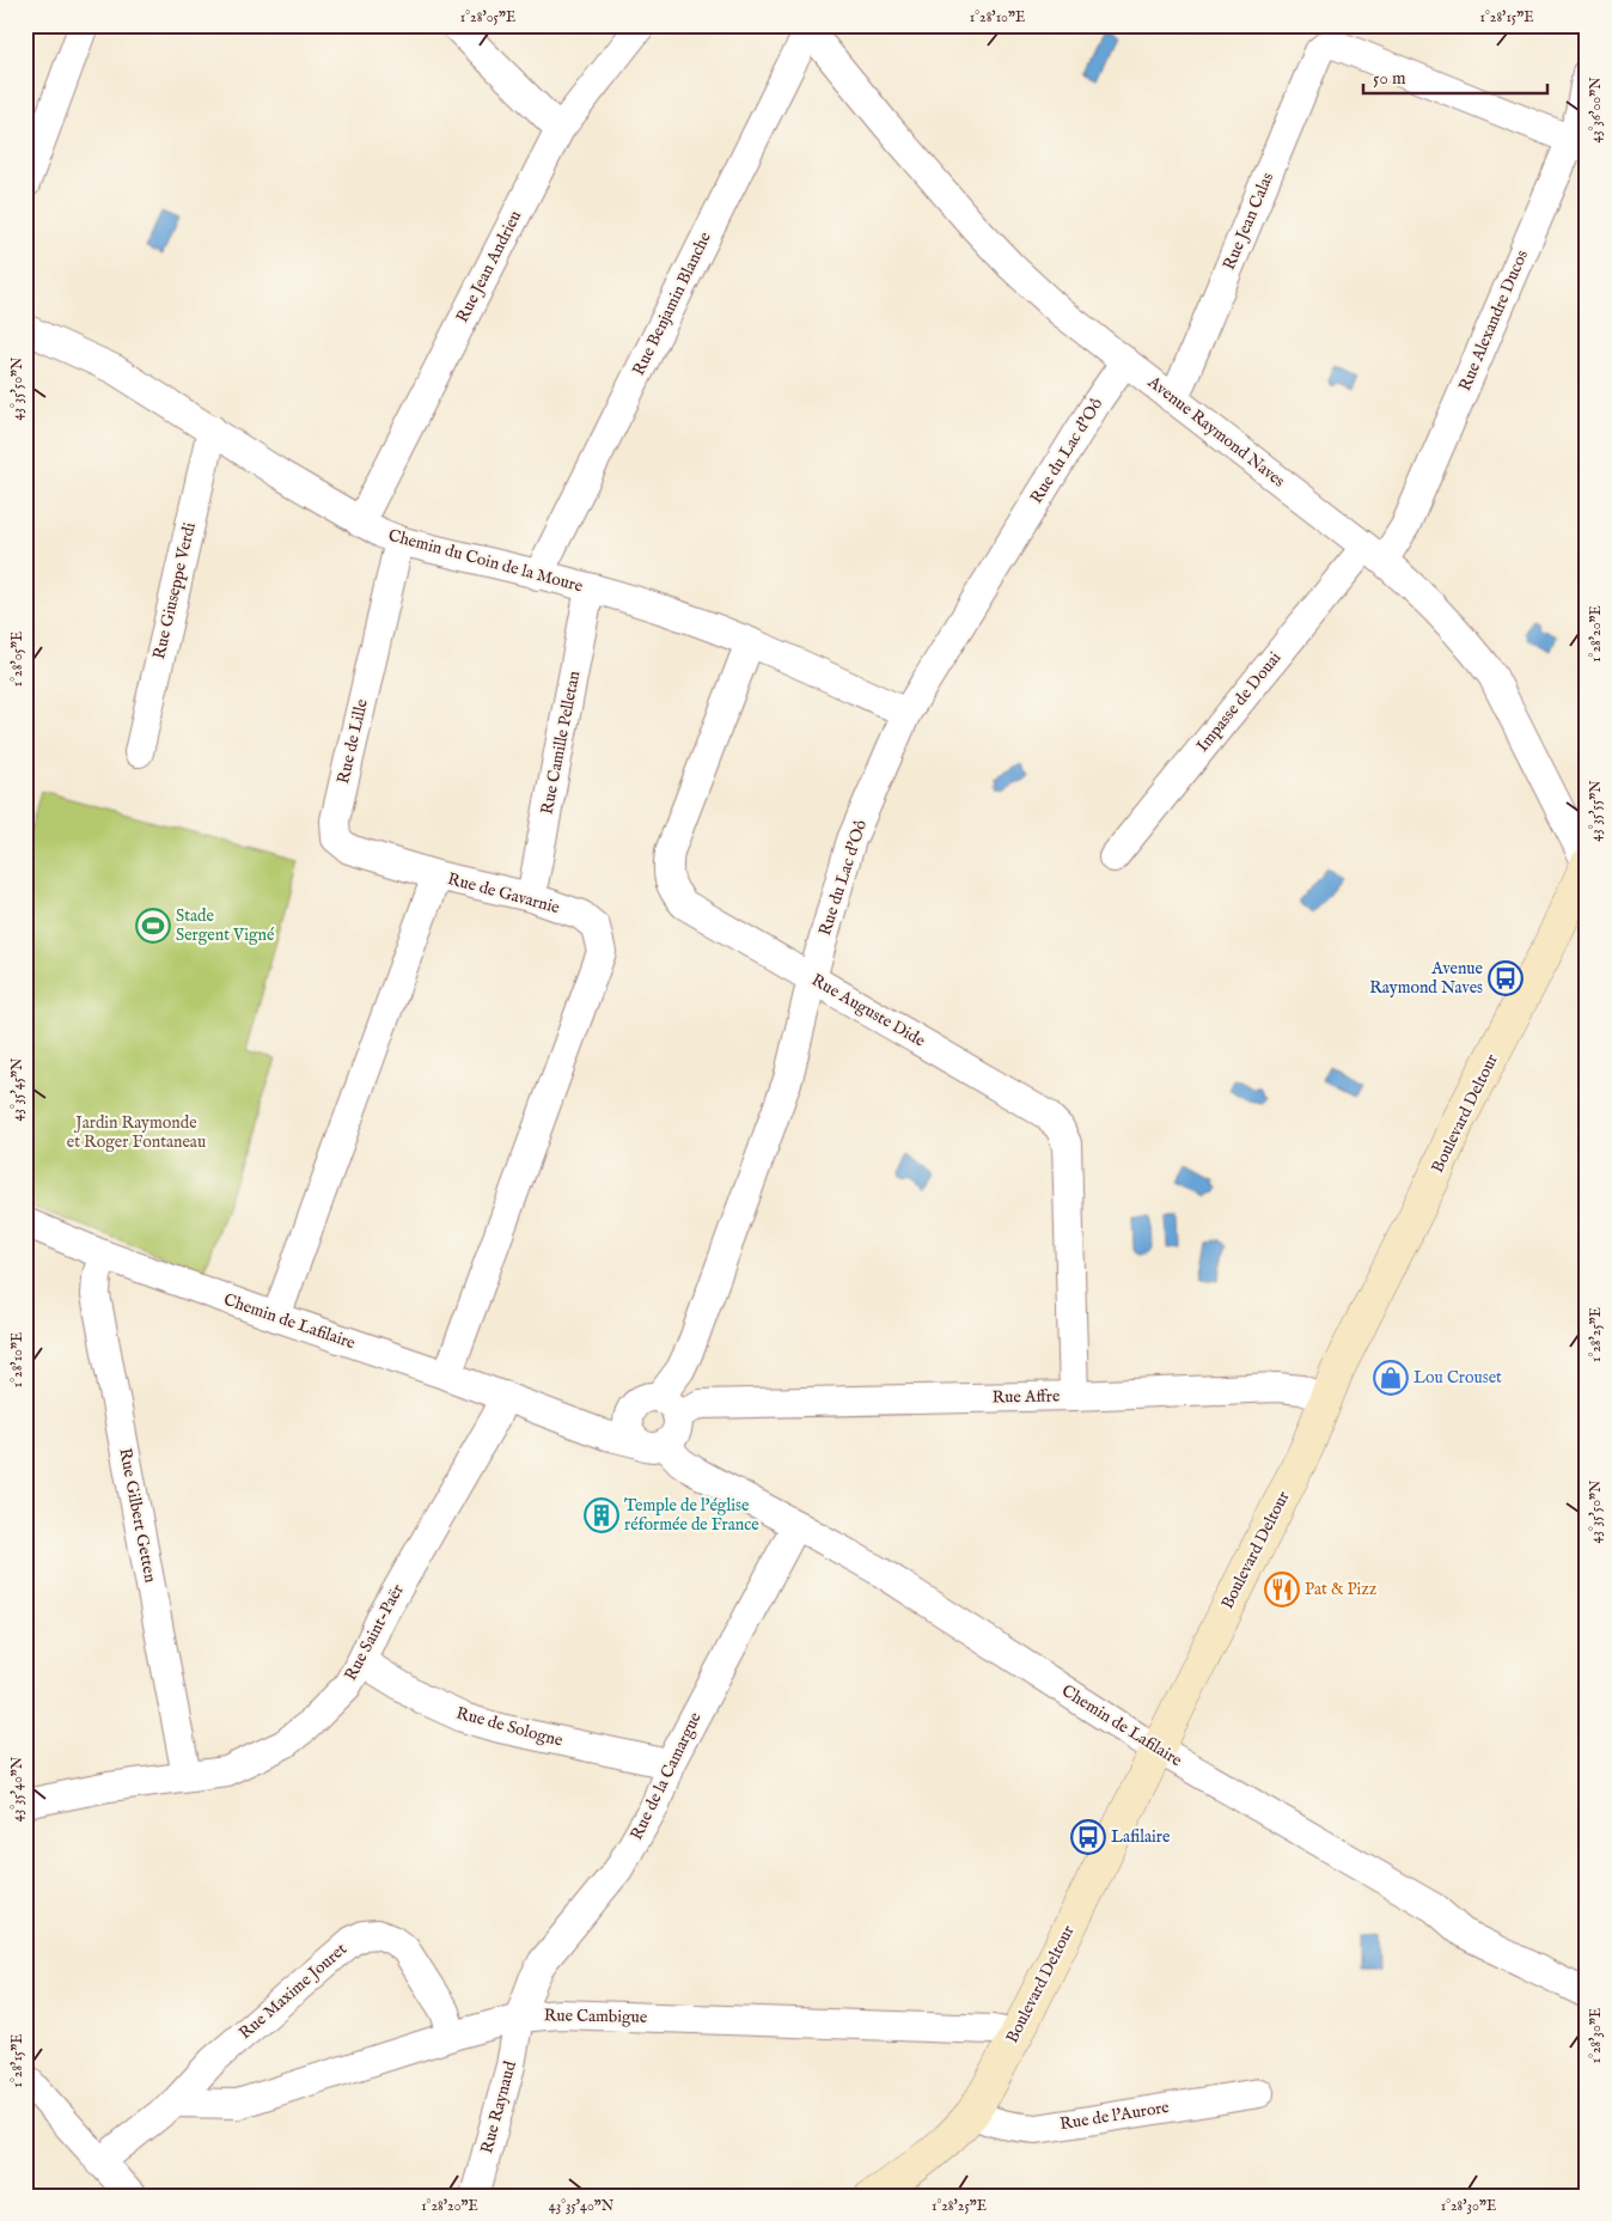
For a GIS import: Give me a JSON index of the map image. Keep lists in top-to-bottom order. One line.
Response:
{"streets":{"street":["Rue Jean Calas","Rue Jean Andrieu","Rue Benjamin Blanche","Rue Alexandre Ducos","Avenue Raymond Naves","Rue du Lac d'Oô","Chemin du Coin de la Moure","Rue Giuseppe Verdi","Impasse de Douai","Rue de Lille","Rue Camille Pelletan","Rue de Gavarnie","Rue Auguste Dide","Boulevard Deltour","Chemin de Lafilaire","Rue Affre","Rue Gilbert Getten","Rue Saint-Paër","Rue de Sologne","Rue de la Camargue","Rue Maxime Jouret","Rue Cambigue","Rue Raynaud","Rue de l'Aurore"]},"crossings":[["Rue Jean Calas","Rue Alexandre Ducos"],["Rue Jean Calas","Avenue Raymond Naves"],["Rue Jean Andrieu","Chemin du Coin de la Moure"],["Rue Benjamin Blanche","Avenue Raymond Naves"],["Rue Benjamin Blanche","Chemin du Coin de la Moure"],["Rue Alexandre Ducos","Avenue Raymond Naves"],["Rue Alexandre Ducos","Impasse de Douai"],["Avenue Raymond Naves","Rue du Lac d'Oô"],["Avenue Raymond Naves","Impasse de Douai"],["Avenue Raymond Naves","Boulevard Deltour"],["Rue du Lac d'Oô","Chemin du Coin de la Moure"],["Rue du Lac d'Oô","Rue Auguste Dide"],["Rue du Lac d'Oô","Chemin de Lafilaire"],["Rue du Lac d'Oô","Rue Affre"],["Chemin du Coin de la Moure","Rue Giuseppe Verdi"],["Chemin du Coin de la Moure","Rue de Lille"],["Chemin du Coin de la Moure","Rue Camille Pelletan"],["Chemin du Coin de la Moure","Rue Auguste Dide"],["Rue de Lille","Rue de Gavarnie"],["Rue Camille Pelletan","Rue de Gavarnie"],["Rue de Gavarnie","Chemin de Lafilaire"],["Rue Auguste Dide","Rue Affre"],["Boulevard Deltour","Chemin de Lafilaire"],["Boulevard Deltour","Rue Affre"],["Boulevard Deltour","Rue Cambigue"],["Boulevard Deltour","Rue de l'Aurore"],["Chemin de Lafilaire","Rue Affre"],["Chemin de Lafilaire","Rue Gilbert Getten"],["Chemin de Lafilaire","Rue Saint-Paër"],["Chemin de Lafilaire","Rue de la Camargue"],["Rue Gilbert Getten","Rue Saint-Paër"],["Rue Saint-Paër","Rue de Sologne"],["Rue de Sologne","Rue de la Camargue"],["Rue de la Camargue","Rue Cambigue"],["Rue de la Camargue","Rue Raynaud"],["Rue Maxime Jouret","Rue Cambigue"],["Rue Cambigue","Rue Raynaud"]],"parks":["Jardin Raymonde et Roger Fontaneau"],"places":{"sports":["Stade Sergent Vigné"],"bus stop":["Avenue Raymond Naves","Lafilaire"],"shop":["Lou Crouset"],"building":["Temple de l'église réformée de France"],"restaurant":["Pat & Pizz"]},"scale_bar":"50 m","coordinates":["1°28'05\"E","1°28'10\"E","1°28'15\"E","43°36'00\"N","43°35'50\"N","1°28'20\"E","43°35'55\"N","43°35'45\"N","1°28'25\"E","43°35'40\"N","1°28'30\"E"]}
